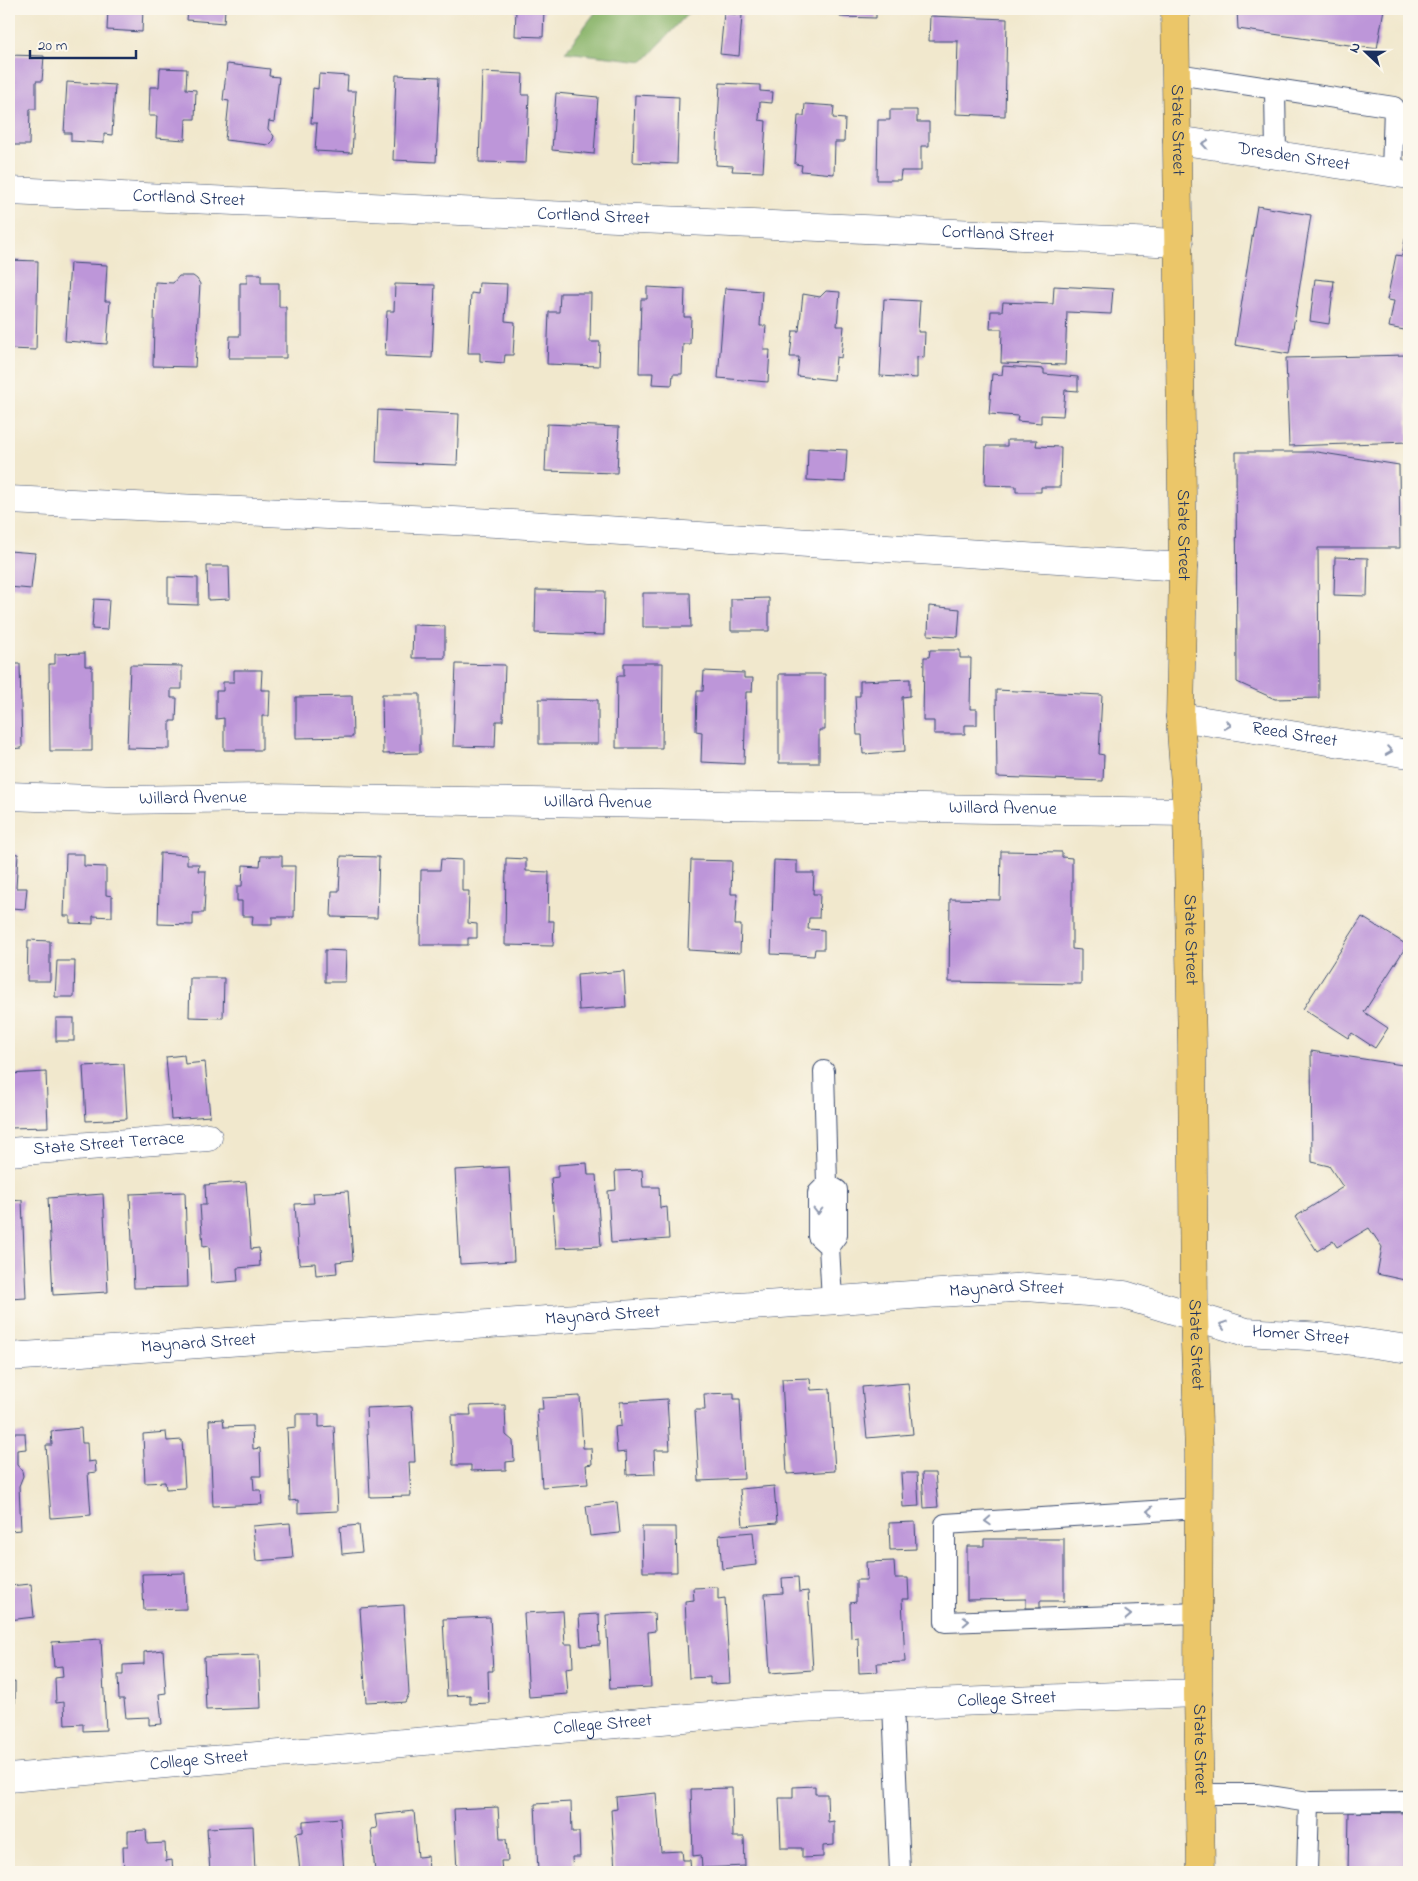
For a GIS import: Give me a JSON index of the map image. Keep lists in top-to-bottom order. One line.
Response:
{"streets":{"main road":["State Street"],"street":["Dresden Street","Cortland Street","Reed Street","Willard Avenue","State Street Terrace","Maynard Street","Homer Street","College Street"]},"crossings":[["State Street","Dresden Street"],["State Street","Cortland Street"],["State Street","Reed Street"],["State Street","Willard Avenue"],["State Street","Maynard Street"],["State Street","Homer Street"],["State Street","College Street"],["Maynard Street","Homer Street"]],"one_way":["Dresden Street","Reed Street","Homer Street"],"scale_bar":"20 m","north":"left"}
